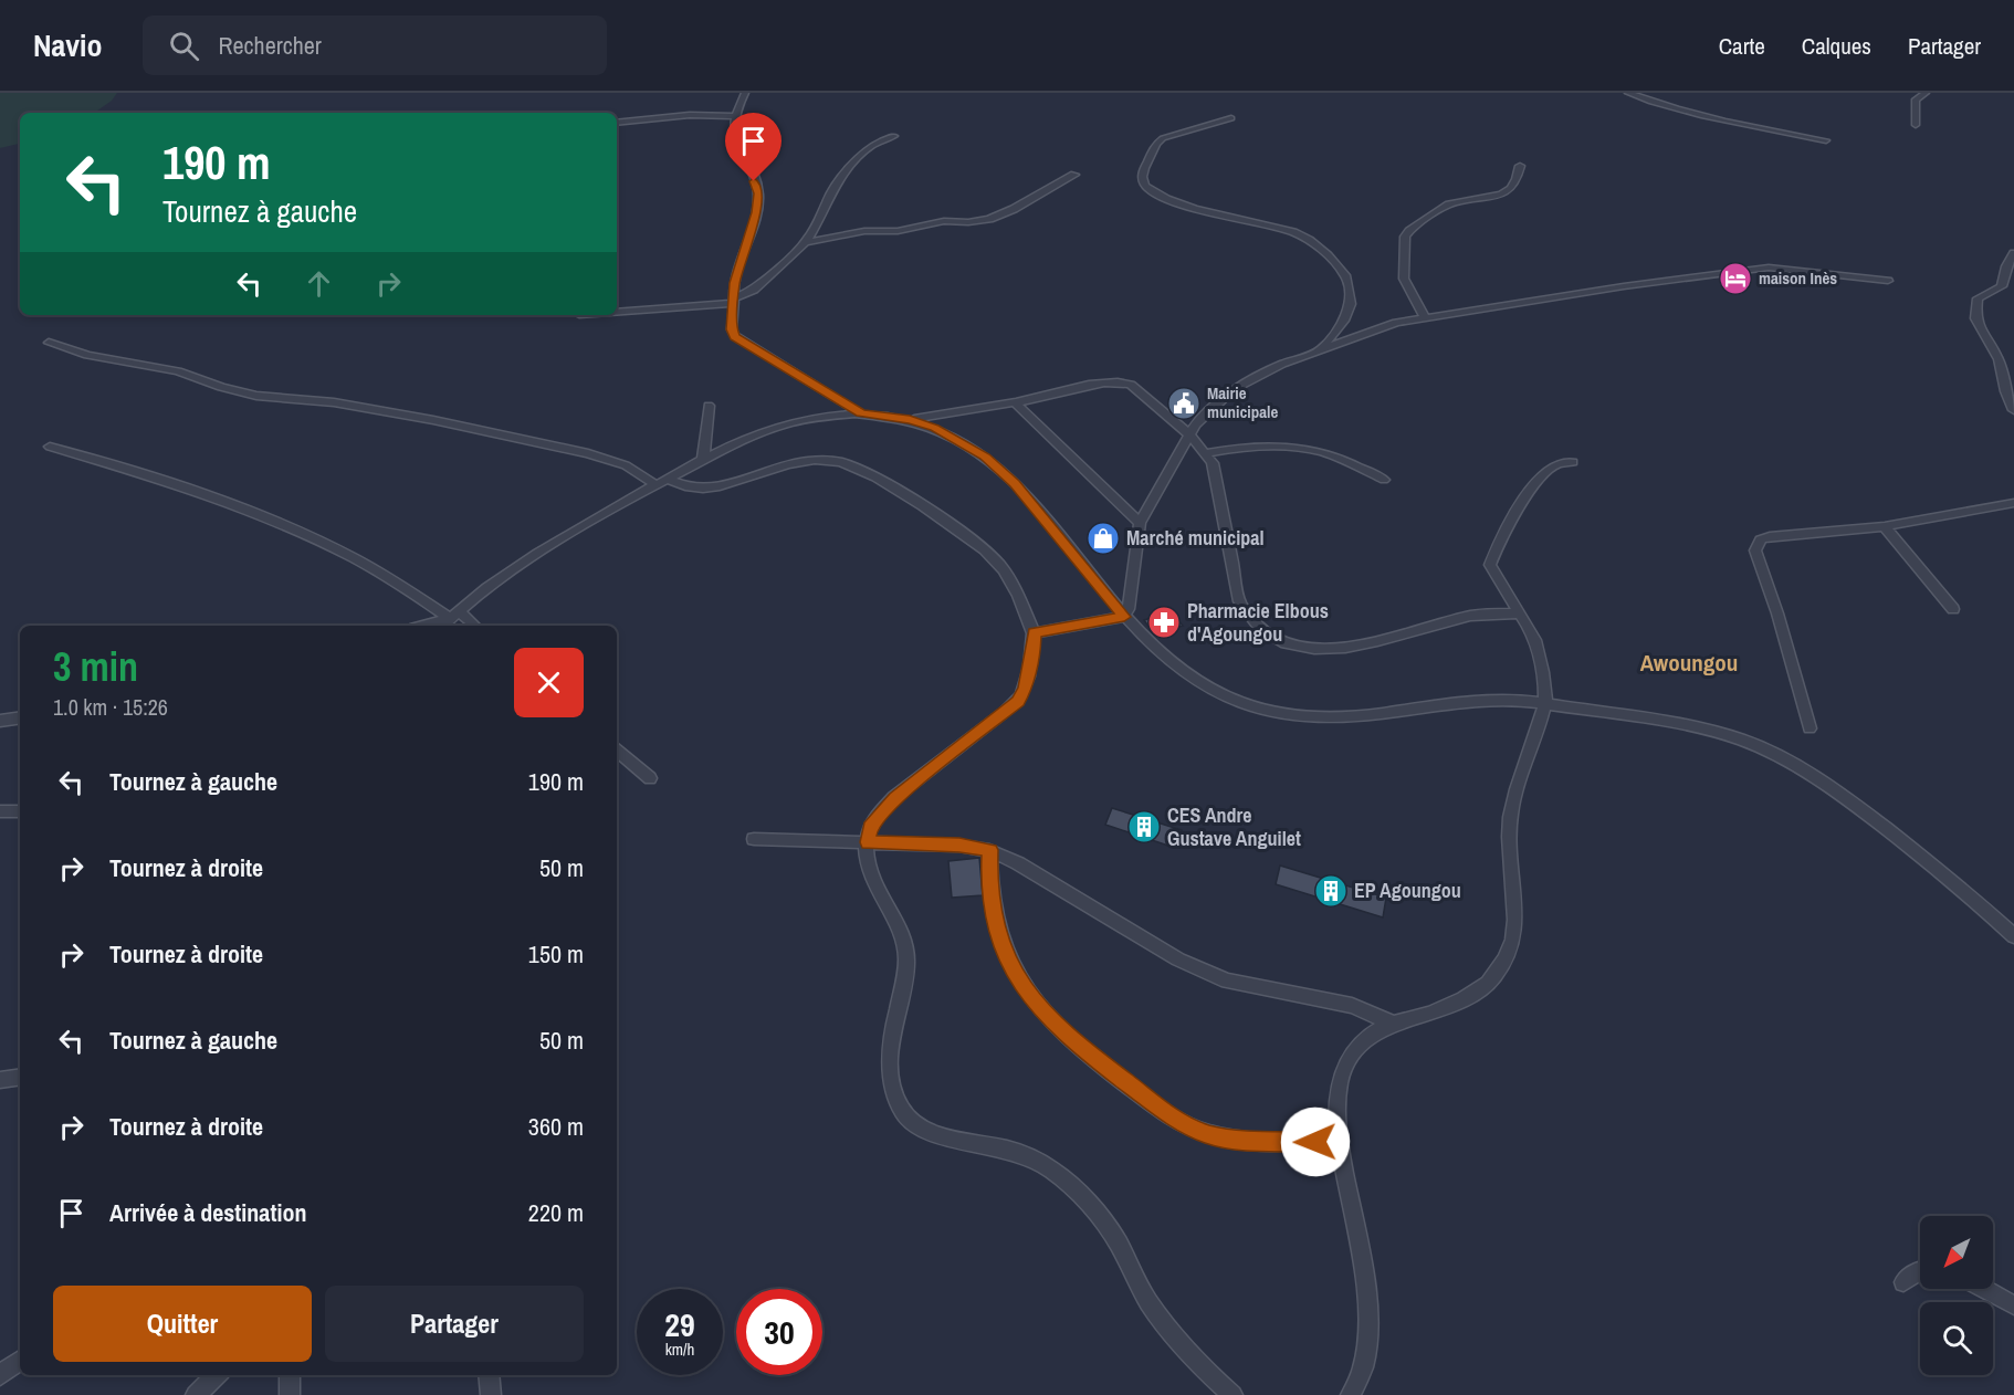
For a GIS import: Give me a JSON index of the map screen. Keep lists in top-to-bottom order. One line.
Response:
{"districts":["Awoungou"],"places":{"hotel":["maison Inès"],"public building":["Mairie municipale"],"shop":["Marché municipal"],"pharmacy":["Pharmacie Elbous d'Agoungou"],"building":["CES Andre Gustave Anguilet","EP Agoungou"]},"north":"bottom left","page":{"header":"Navio","search":"Rechercher","nav":["Carte","Calques","Partager"],"turn":["190 m","Tournez à gauche"],"heading":["3 min","1.0 km · 15:26"],"list":[{"name":"Tournez à gauche","value":"190 m"},{"name":"Tournez à droite","value":"50 m"},{"name":"Tournez à droite","value":"150 m"},{"name":"Tournez à gauche","value":"50 m"},{"name":"Tournez à droite","value":"360 m"},{"name":"Arrivée à destination","value":"220 m"}],"buttons":["Quitter","Partager"],"speed":"29 km/h","limit":"30"}}
